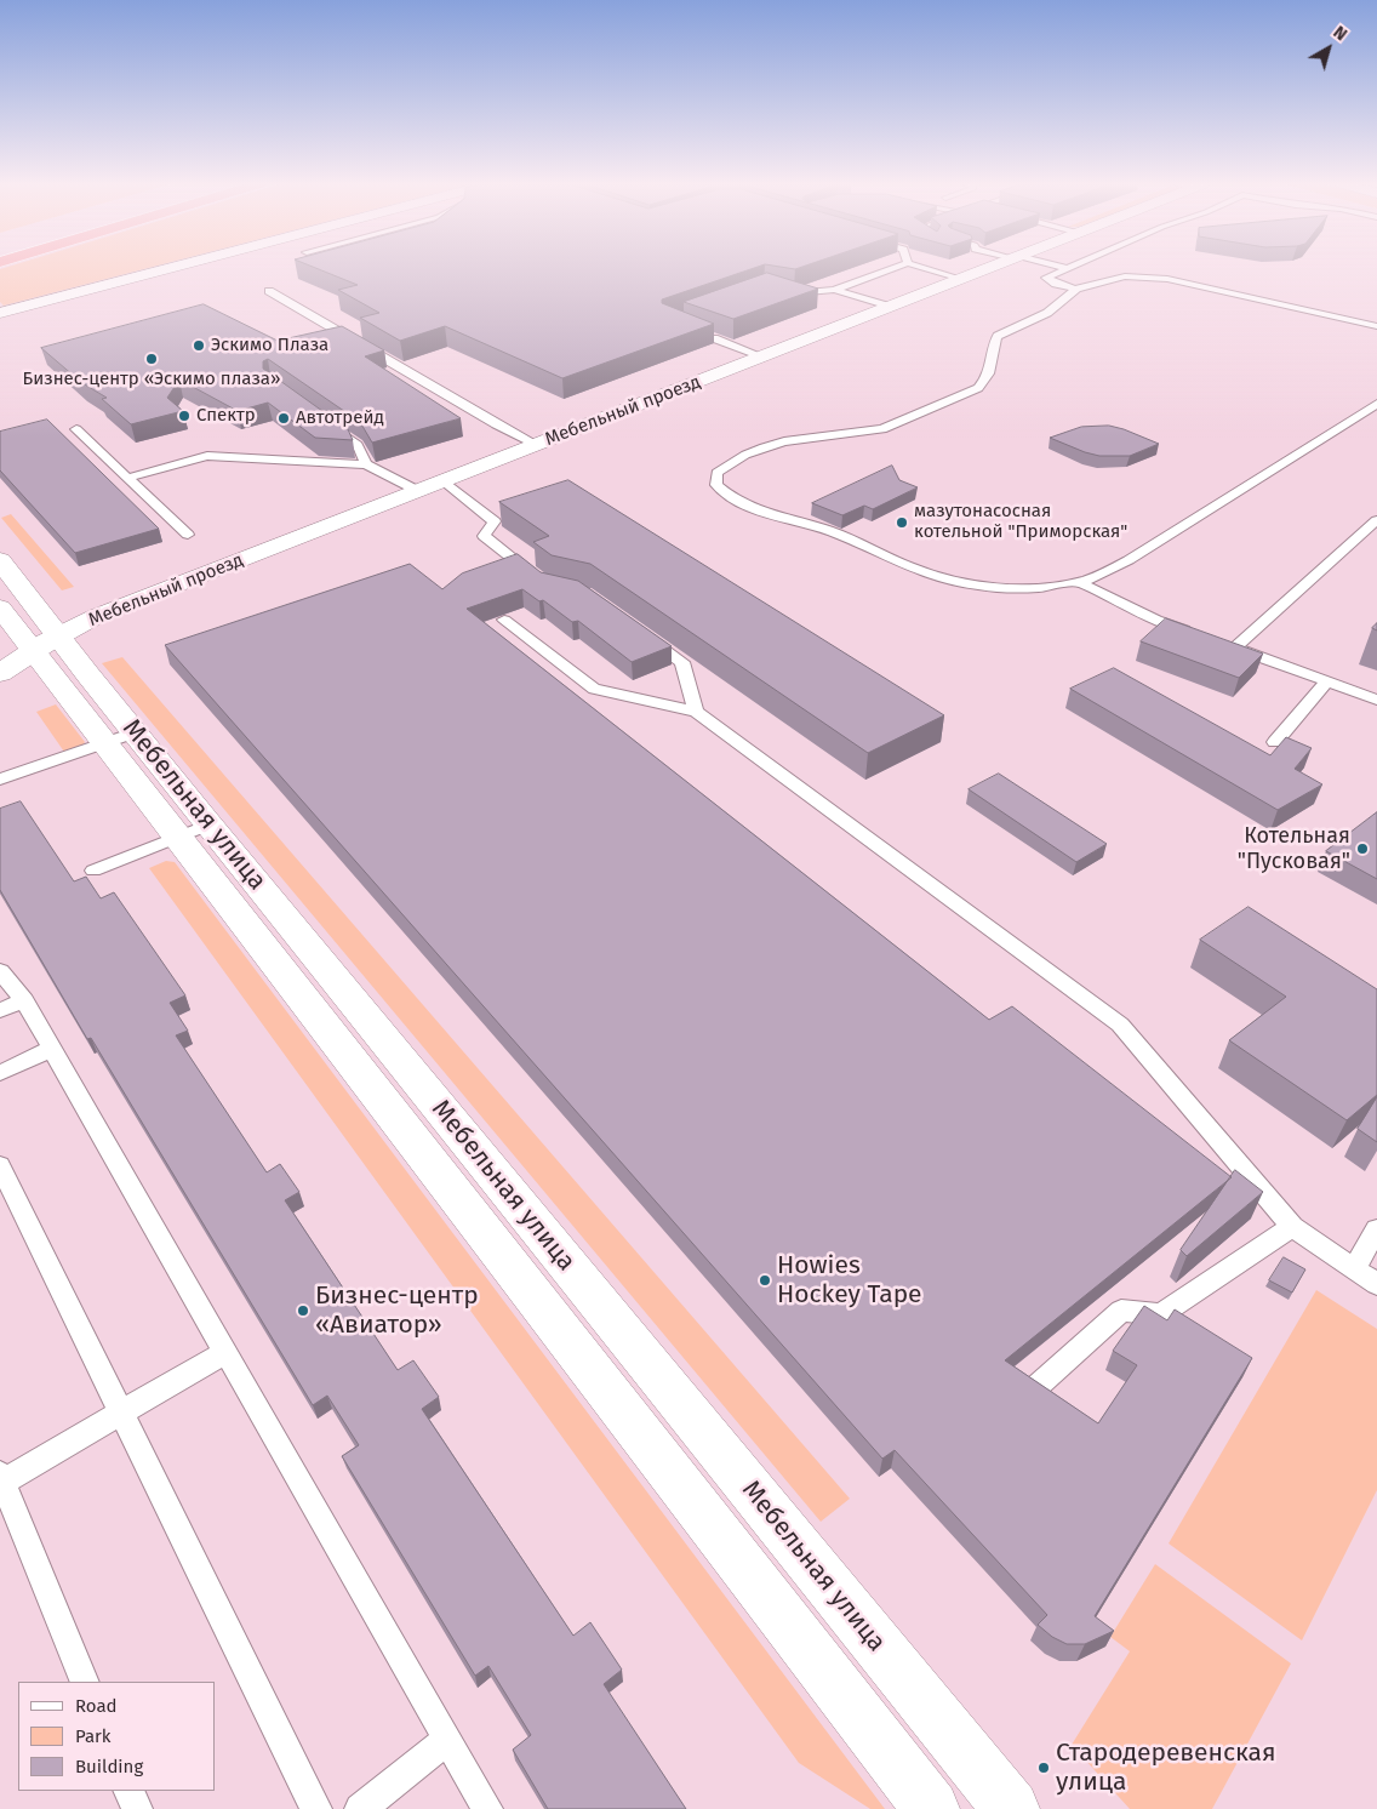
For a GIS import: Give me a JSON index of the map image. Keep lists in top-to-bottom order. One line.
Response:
{"streets":{"street":["Мебельный проезд","Мебельная улица"]},"crossings":[["Мебельный проезд","Мебельная улица"]],"places":["Эскимо Плаза","Бизнес-центр «Эскимо плаза»","Спектр","Автотрейд","мазутонасосная котельной \"Приморская\"","Котельная \"Пусковая\"","Howies Hockey Tape","Бизнес-центр «Авиатор»","Стародеревенская улица"],"legend":["Road","Park","Building"],"north":"top right"}
